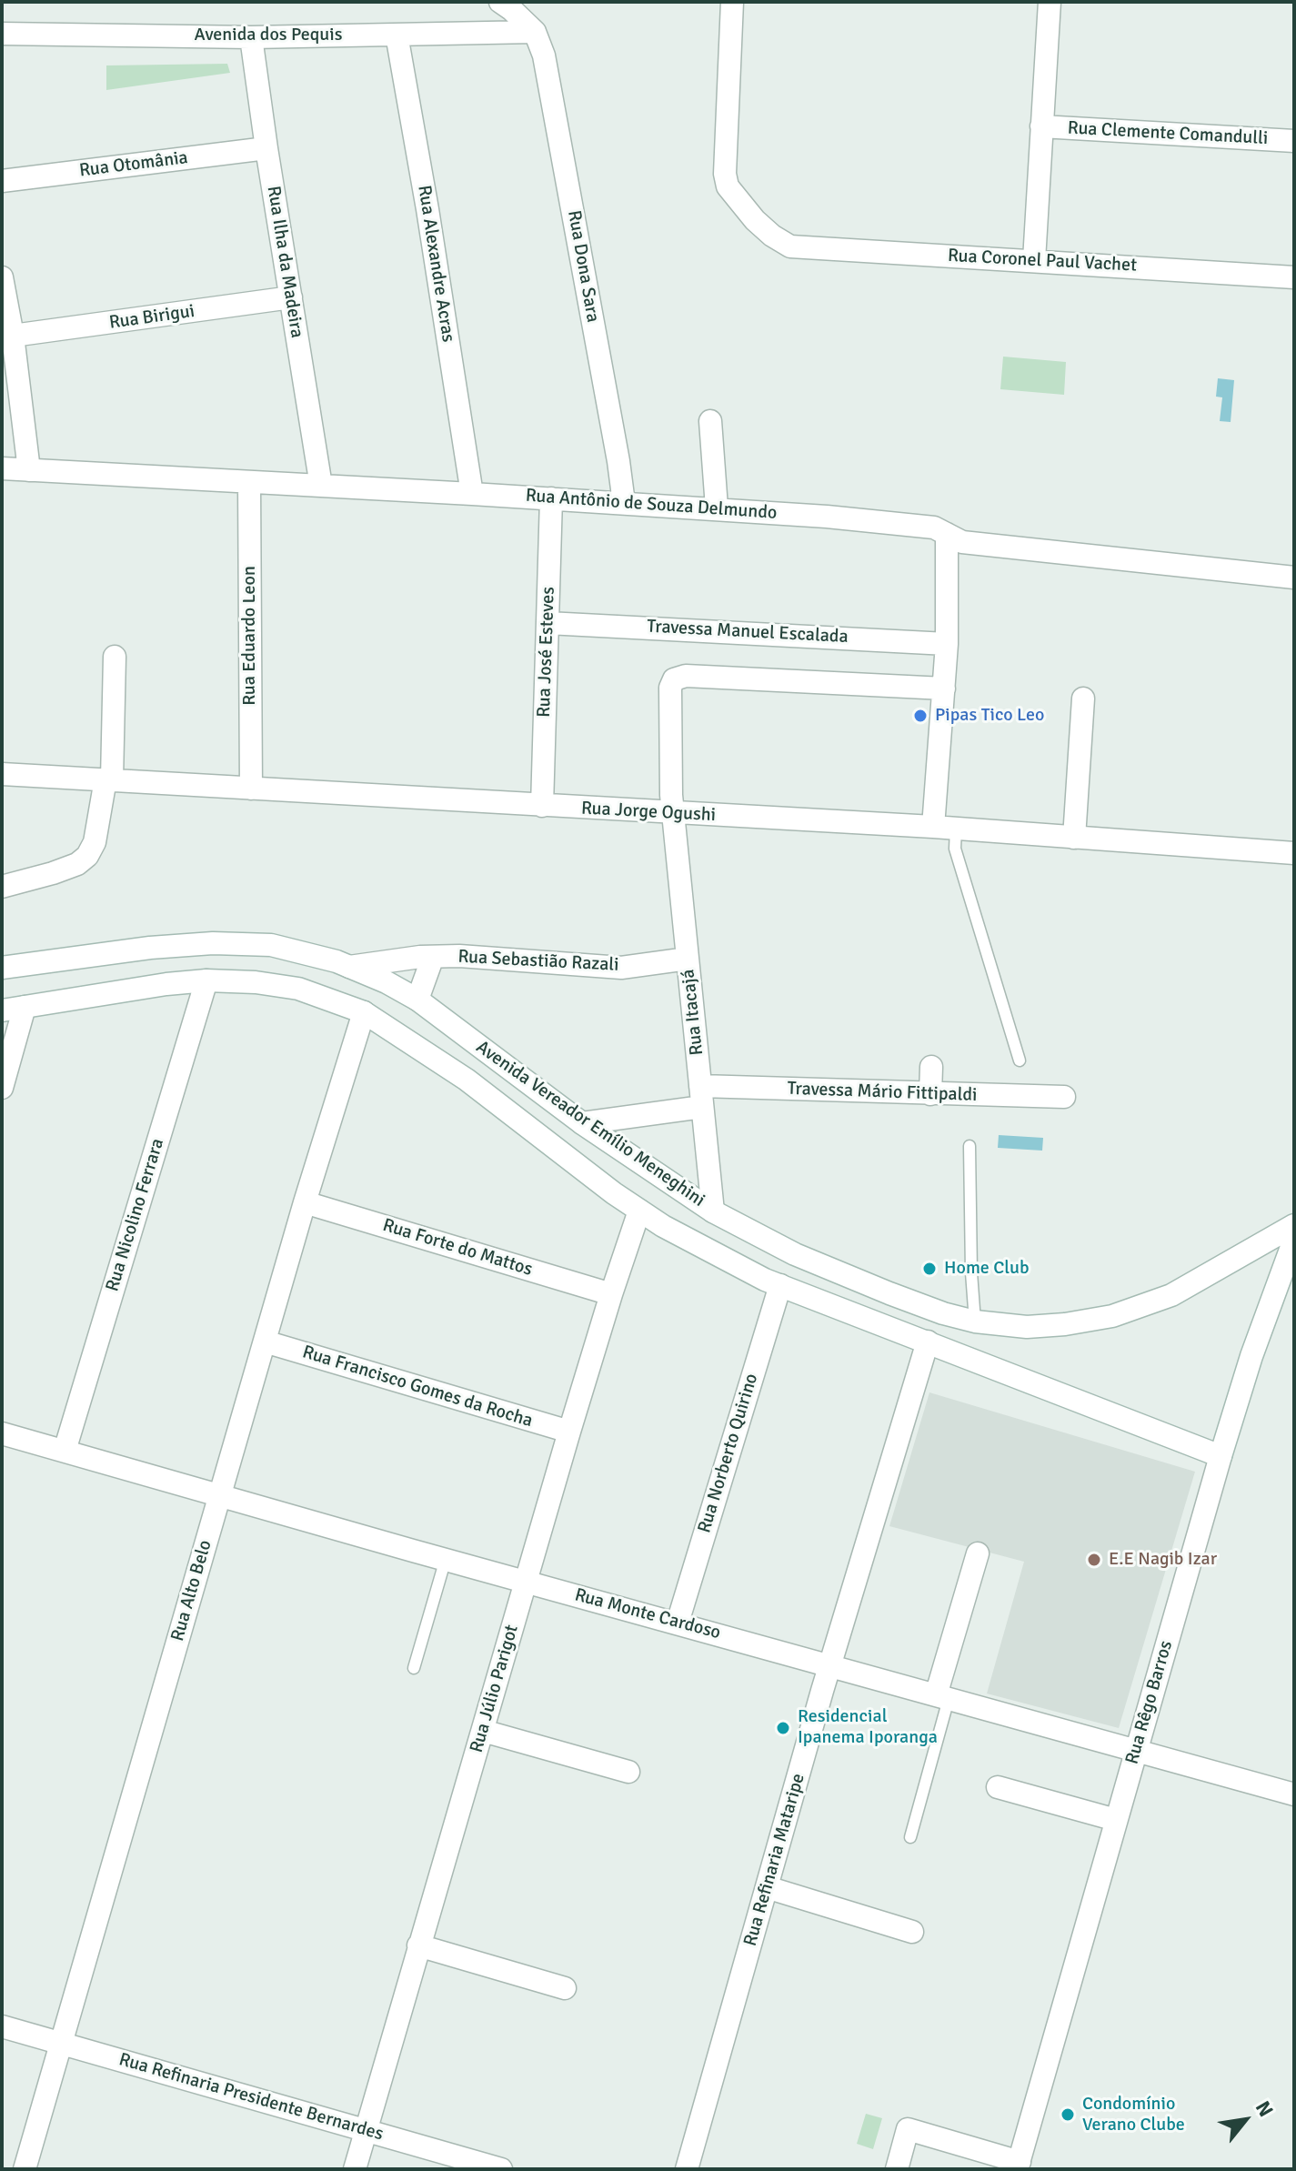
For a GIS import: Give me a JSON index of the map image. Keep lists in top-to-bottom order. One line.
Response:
{"streets":{"street":["Avenida dos Pequis","Rua Clemente Comandulli","Rua Otomânia","Rua Coronel Paul Vachet","Rua Ilha da Madeira","Rua Alexandre Acras","Rua Dona Sara","Rua Birigui","Rua Antônio de Souza Delmundo","Travessa Manuel Escalada","Rua Eduardo Leon","Rua José Esteves","Rua Jorge Ogushi","Rua Sebastião Razali","Rua Itacajá","Travessa Mário Fittipaldi","Avenida Vereador Emílio Meneghini","Rua Nicolino Ferrara","Rua Forte do Mattos","Rua Francisco Gomes da Rocha","Rua Norberto Quirino","Rua Alto Belo","Rua Monte Cardoso","Rua Júlio Parigot","Rua Rêgo Barros","Rua Refinaria Mataripe","Rua Refinaria Presidente Bernardes"]},"crossings":[["Avenida dos Pequis","Rua Ilha da Madeira"],["Avenida dos Pequis","Rua Alexandre Acras"],["Avenida dos Pequis","Rua Dona Sara"],["Rua Otomânia","Rua Ilha da Madeira"],["Rua Ilha da Madeira","Rua Birigui"],["Rua Ilha da Madeira","Rua Antônio de Souza Delmundo"],["Rua Alexandre Acras","Rua Antônio de Souza Delmundo"],["Rua Dona Sara","Rua Antônio de Souza Delmundo"],["Rua Antônio de Souza Delmundo","Rua Eduardo Leon"],["Rua Antônio de Souza Delmundo","Rua José Esteves"],["Travessa Manuel Escalada","Rua José Esteves"],["Rua Eduardo Leon","Rua Jorge Ogushi"],["Rua José Esteves","Rua Jorge Ogushi"],["Rua Jorge Ogushi","Rua Itacajá"],["Rua Sebastião Razali","Rua Itacajá"],["Rua Sebastião Razali","Avenida Vereador Emílio Meneghini"],["Rua Itacajá","Travessa Mário Fittipaldi"],["Rua Itacajá","Avenida Vereador Emílio Meneghini"],["Travessa Mário Fittipaldi","Avenida Vereador Emílio Meneghini"],["Avenida Vereador Emílio Meneghini","Rua Nicolino Ferrara"],["Avenida Vereador Emílio Meneghini","Rua Norberto Quirino"],["Avenida Vereador Emílio Meneghini","Rua Alto Belo"],["Avenida Vereador Emílio Meneghini","Rua Júlio Parigot"],["Avenida Vereador Emílio Meneghini","Rua Rêgo Barros"],["Avenida Vereador Emílio Meneghini","Rua Refinaria Mataripe"],["Rua Nicolino Ferrara","Rua Monte Cardoso"],["Rua Forte do Mattos","Rua Alto Belo"],["Rua Forte do Mattos","Rua Júlio Parigot"],["Rua Francisco Gomes da Rocha","Rua Alto Belo"],["Rua Francisco Gomes da Rocha","Rua Júlio Parigot"],["Rua Norberto Quirino","Rua Monte Cardoso"],["Rua Alto Belo","Rua Monte Cardoso"],["Rua Alto Belo","Rua Refinaria Presidente Bernardes"],["Rua Monte Cardoso","Rua Júlio Parigot"],["Rua Monte Cardoso","Rua Rêgo Barros"],["Rua Monte Cardoso","Rua Refinaria Mataripe"],["Rua Júlio Parigot","Rua Refinaria Presidente Bernardes"]],"places":["Pipas Tico Leo","Home Club","E.E Nagib Izar","Residencial Ipanema Iporanga","Condomínio Verano Clube"],"north":"top right"}
